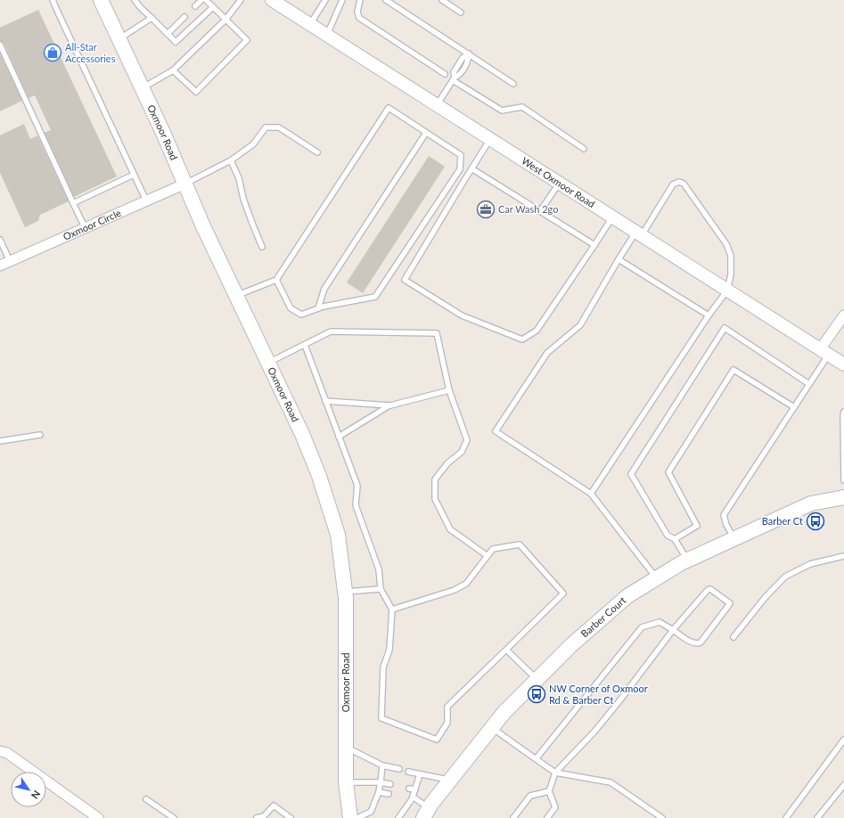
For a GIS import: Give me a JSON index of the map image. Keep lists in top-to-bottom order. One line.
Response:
{"streets":{"main road":["Oxmoor Road","Barber Court"],"street":["West Oxmoor Road","Oxmoor Circle"]},"crossings":[["Oxmoor Road","Oxmoor Circle"]],"places":{"shop":["All-Star Accessories"],"office":["Car Wash 2go"],"bus stop":["Barber Ct","NW Corner of Oxmoor Rd & Barber Ct"]},"north":"bottom right"}
